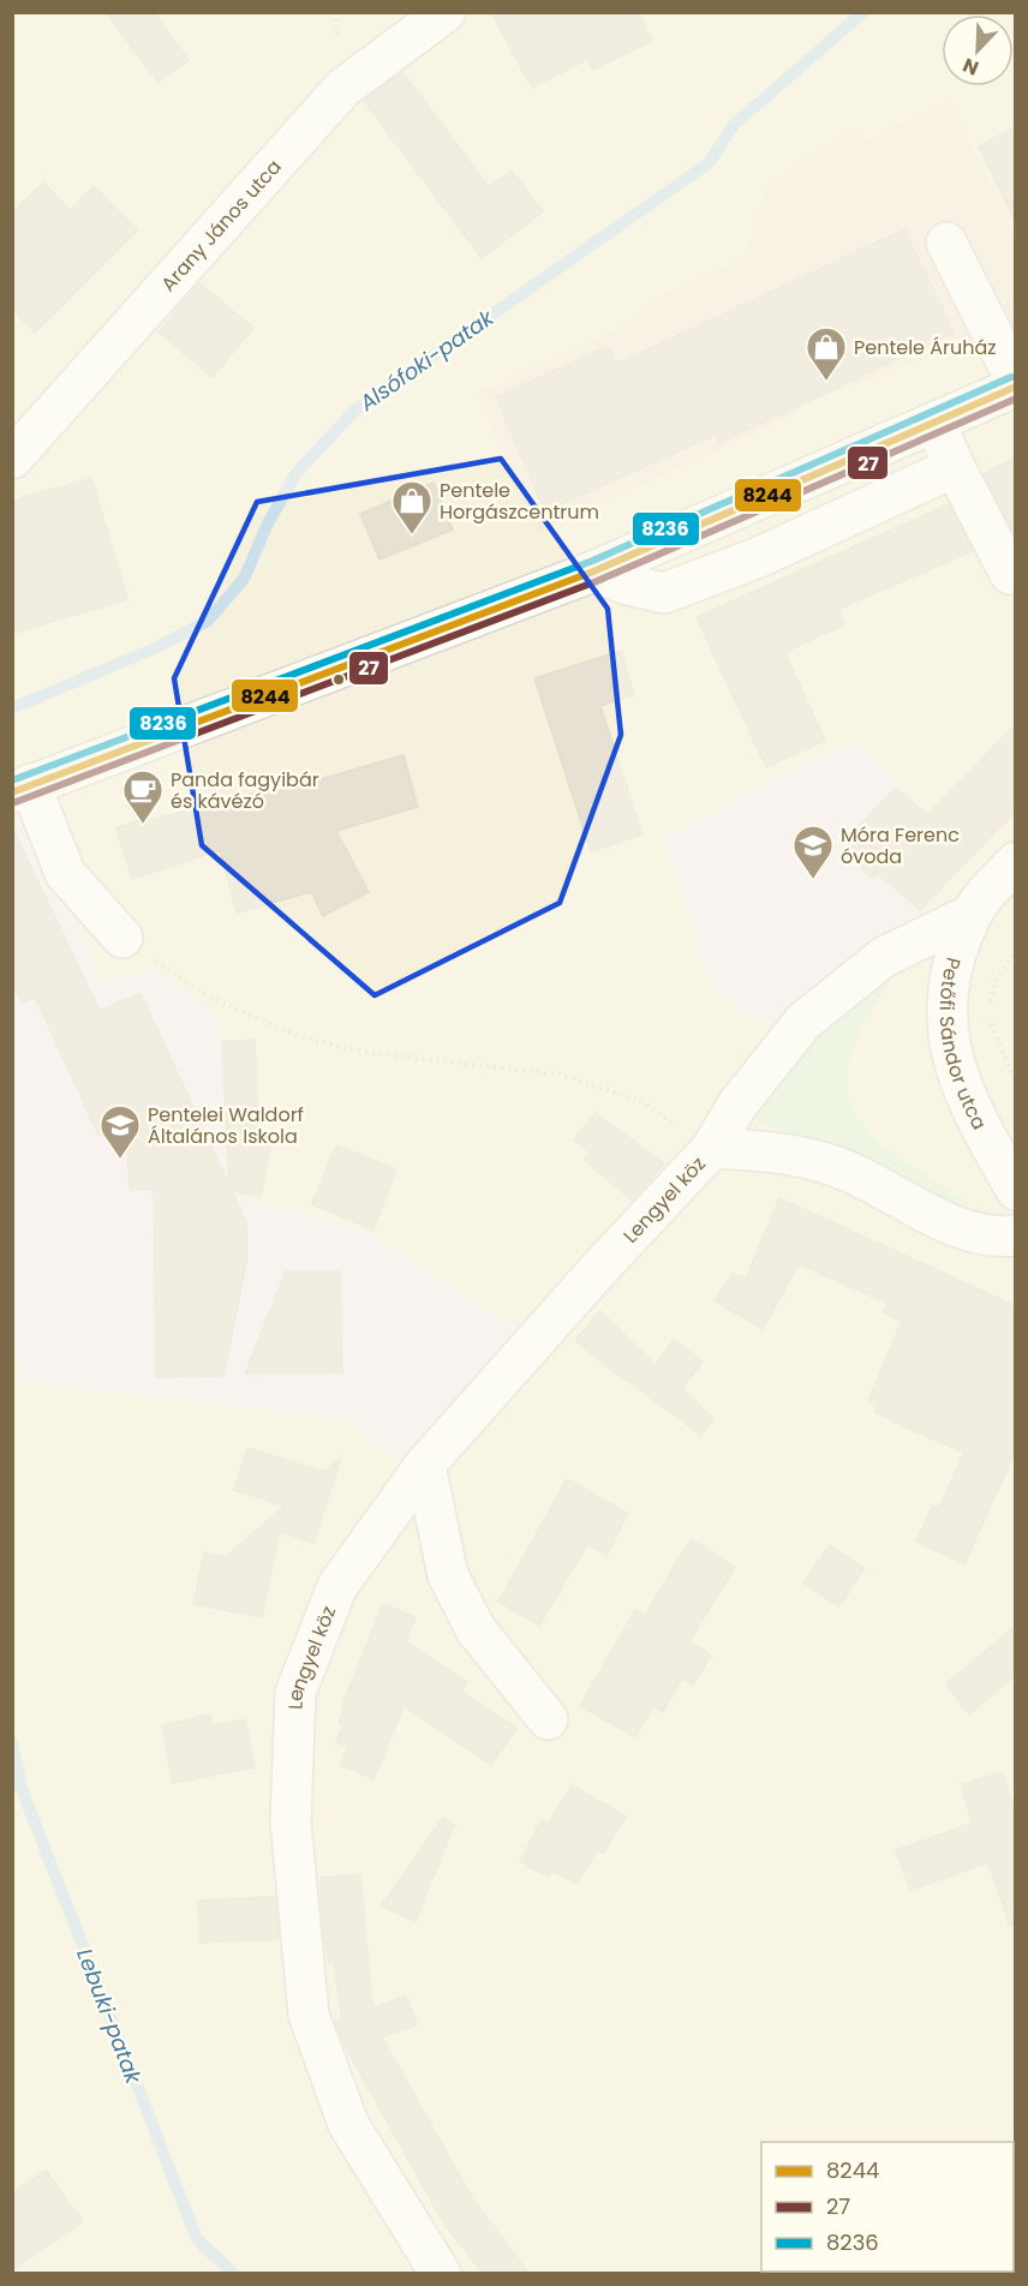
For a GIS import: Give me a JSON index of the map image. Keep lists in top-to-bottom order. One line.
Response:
{"streets":{"street":["Arany János utca","Petőfi Sándor utca","Lengyel köz"]},"crossings":[["Petőfi Sándor utca","Lengyel köz"]],"water":["Alsófoki-patak","Lebuki-patak"],"places":{"shop":["Pentele Áruház","Pentele Horgászcentrum"],"cafe":["Panda fagyibár és kávézó"],"school or university":["Móra Ferenc óvoda","Pentelei Waldorf Általános Iskola"]},"lines":["transit line 8236","transit line 8244","transit line 27"],"legend":["8244","27","8236"],"north":"bottom left"}
